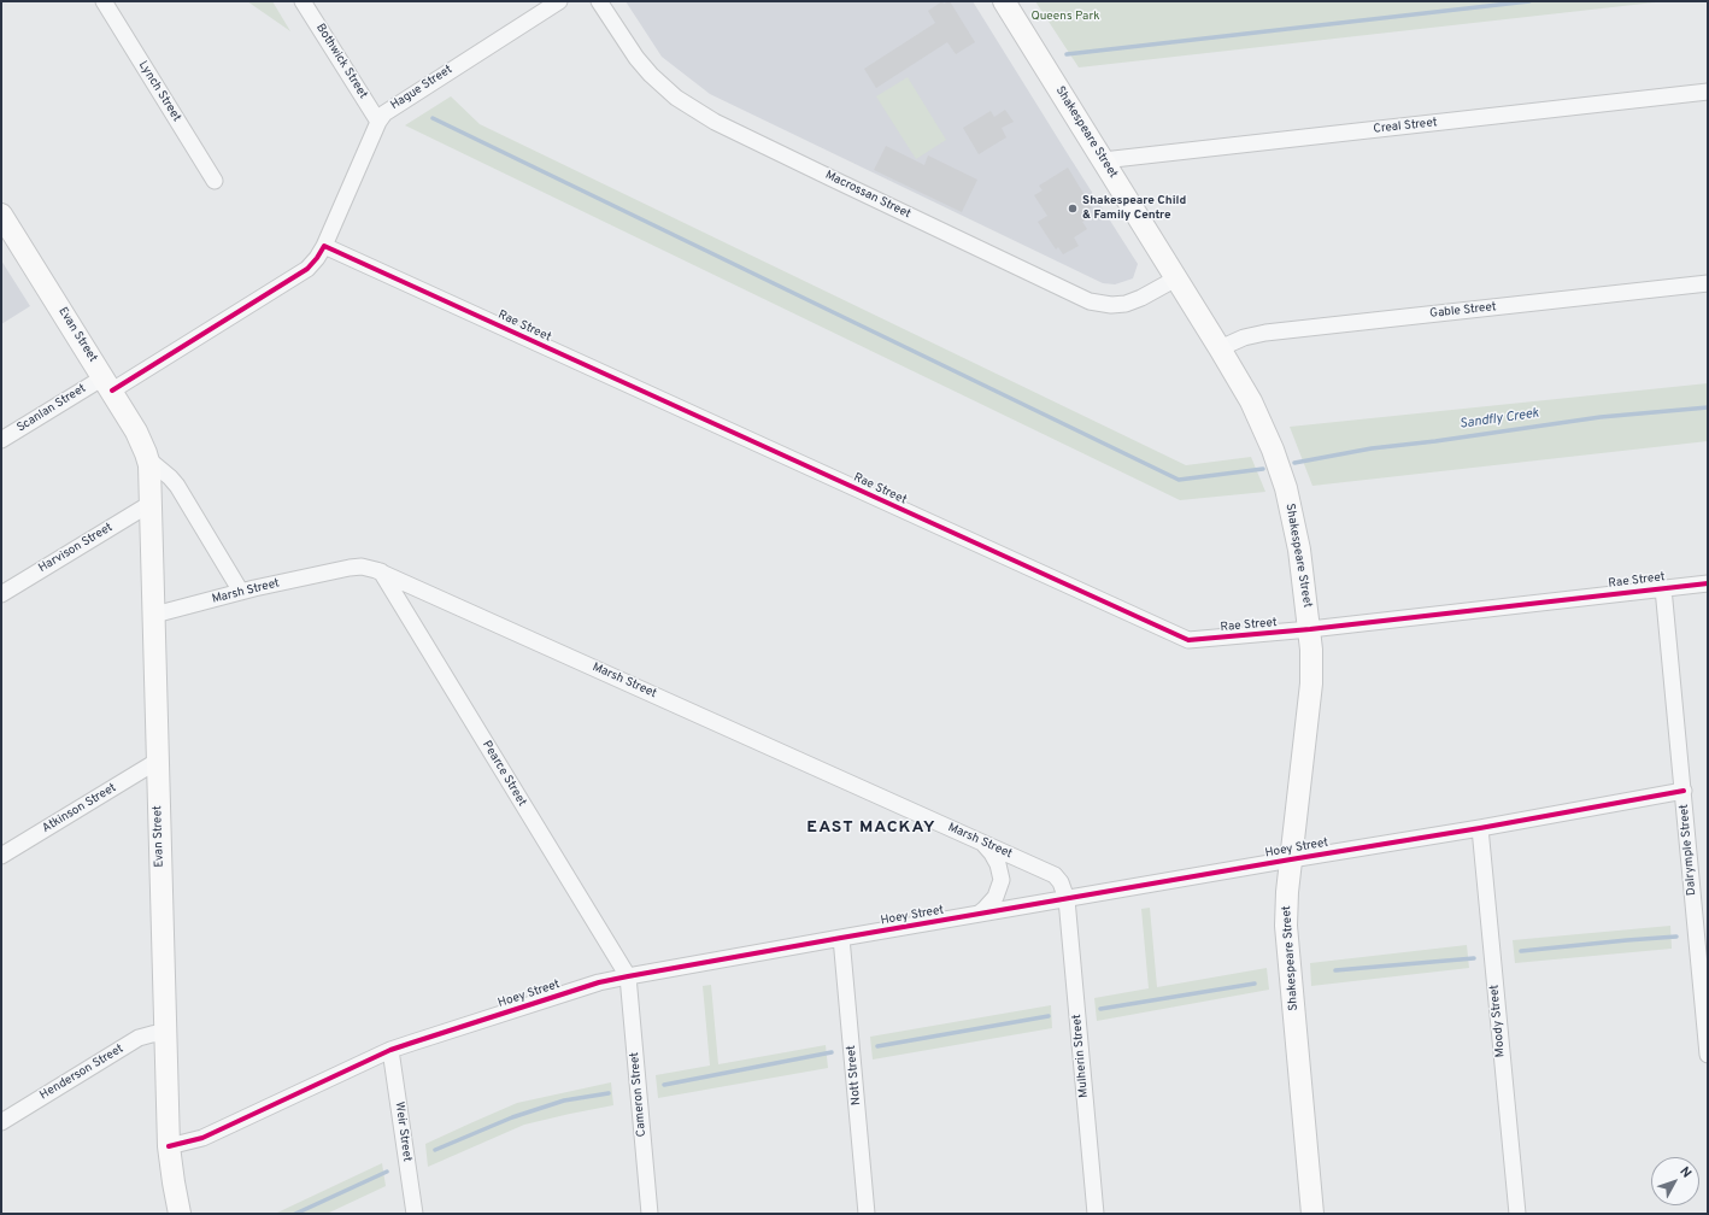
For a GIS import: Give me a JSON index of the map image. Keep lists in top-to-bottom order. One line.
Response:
{"streets":{"street":["Bothwick Street","Hague Street","Lynch Street","Creal Street","Shakespeare Street","Macrossan Street","Gable Street","Rae Street","Evan Street","Scanlan Street","Harvison Street","Marsh Street","Pearce Street","Atkinson Street","Hoey Street","Dalrymple Street","Moody Street","Mulherin Street","Henderson Street","Nott Street","Cameron Street","Weir Street"]},"crossings":[["Bothwick Street","Hague Street"],["Hague Street","Rae Street"],["Creal Street","Shakespeare Street"],["Shakespeare Street","Macrossan Street"],["Shakespeare Street","Gable Street"],["Shakespeare Street","Rae Street"],["Shakespeare Street","Hoey Street"],["Rae Street","Dalrymple Street"],["Evan Street","Scanlan Street"],["Evan Street","Harvison Street"],["Evan Street","Marsh Street"],["Evan Street","Atkinson Street"],["Evan Street","Hoey Street"],["Evan Street","Henderson Street"],["Marsh Street","Pearce Street"],["Marsh Street","Hoey Street"],["Marsh Street","Mulherin Street"],["Pearce Street","Hoey Street"],["Pearce Street","Cameron Street"],["Hoey Street","Dalrymple Street"],["Hoey Street","Moody Street"],["Hoey Street","Mulherin Street"],["Hoey Street","Nott Street"],["Hoey Street","Cameron Street"],["Hoey Street","Weir Street"]],"districts":["EAST MACKAY"],"water":["Sandfly Creek"],"parks":["Queens Park"],"places":["Shakespeare Child & Family Centre"],"north":"top right"}
